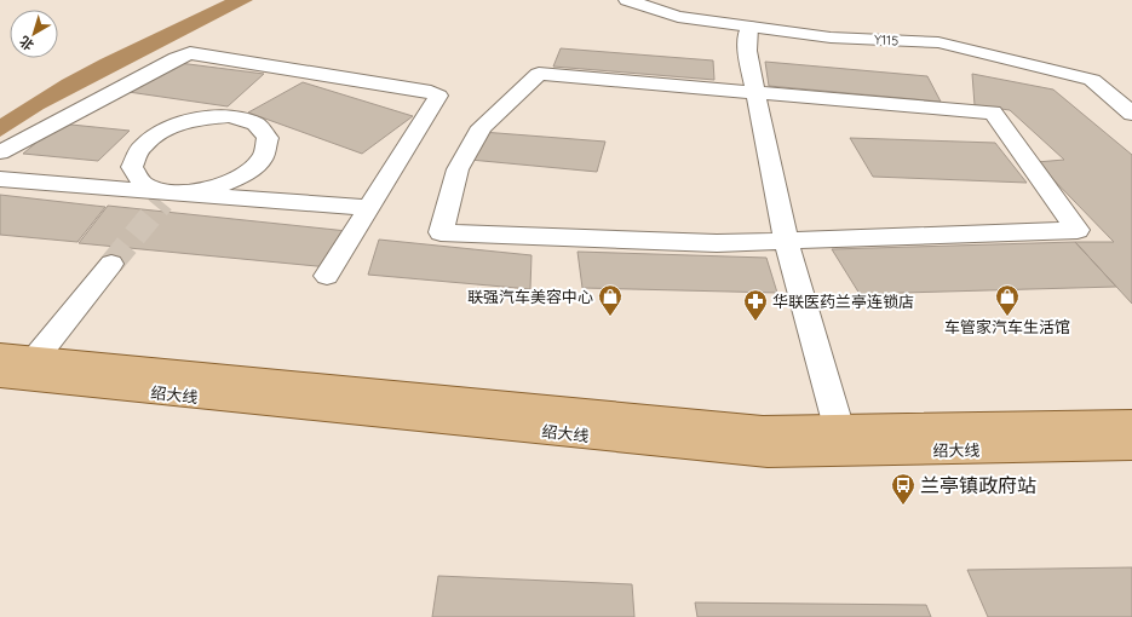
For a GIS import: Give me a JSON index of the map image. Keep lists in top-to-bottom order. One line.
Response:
{"streets":{"main road":["绍大线"],"street":["Y115"]},"places":{"shop":["联强汽车美容中心","车管家汽车生活馆"],"pharmacy":["华联医药兰亭连锁店"],"bus stop":["兰亭镇政府站"]},"north":"bottom left"}
